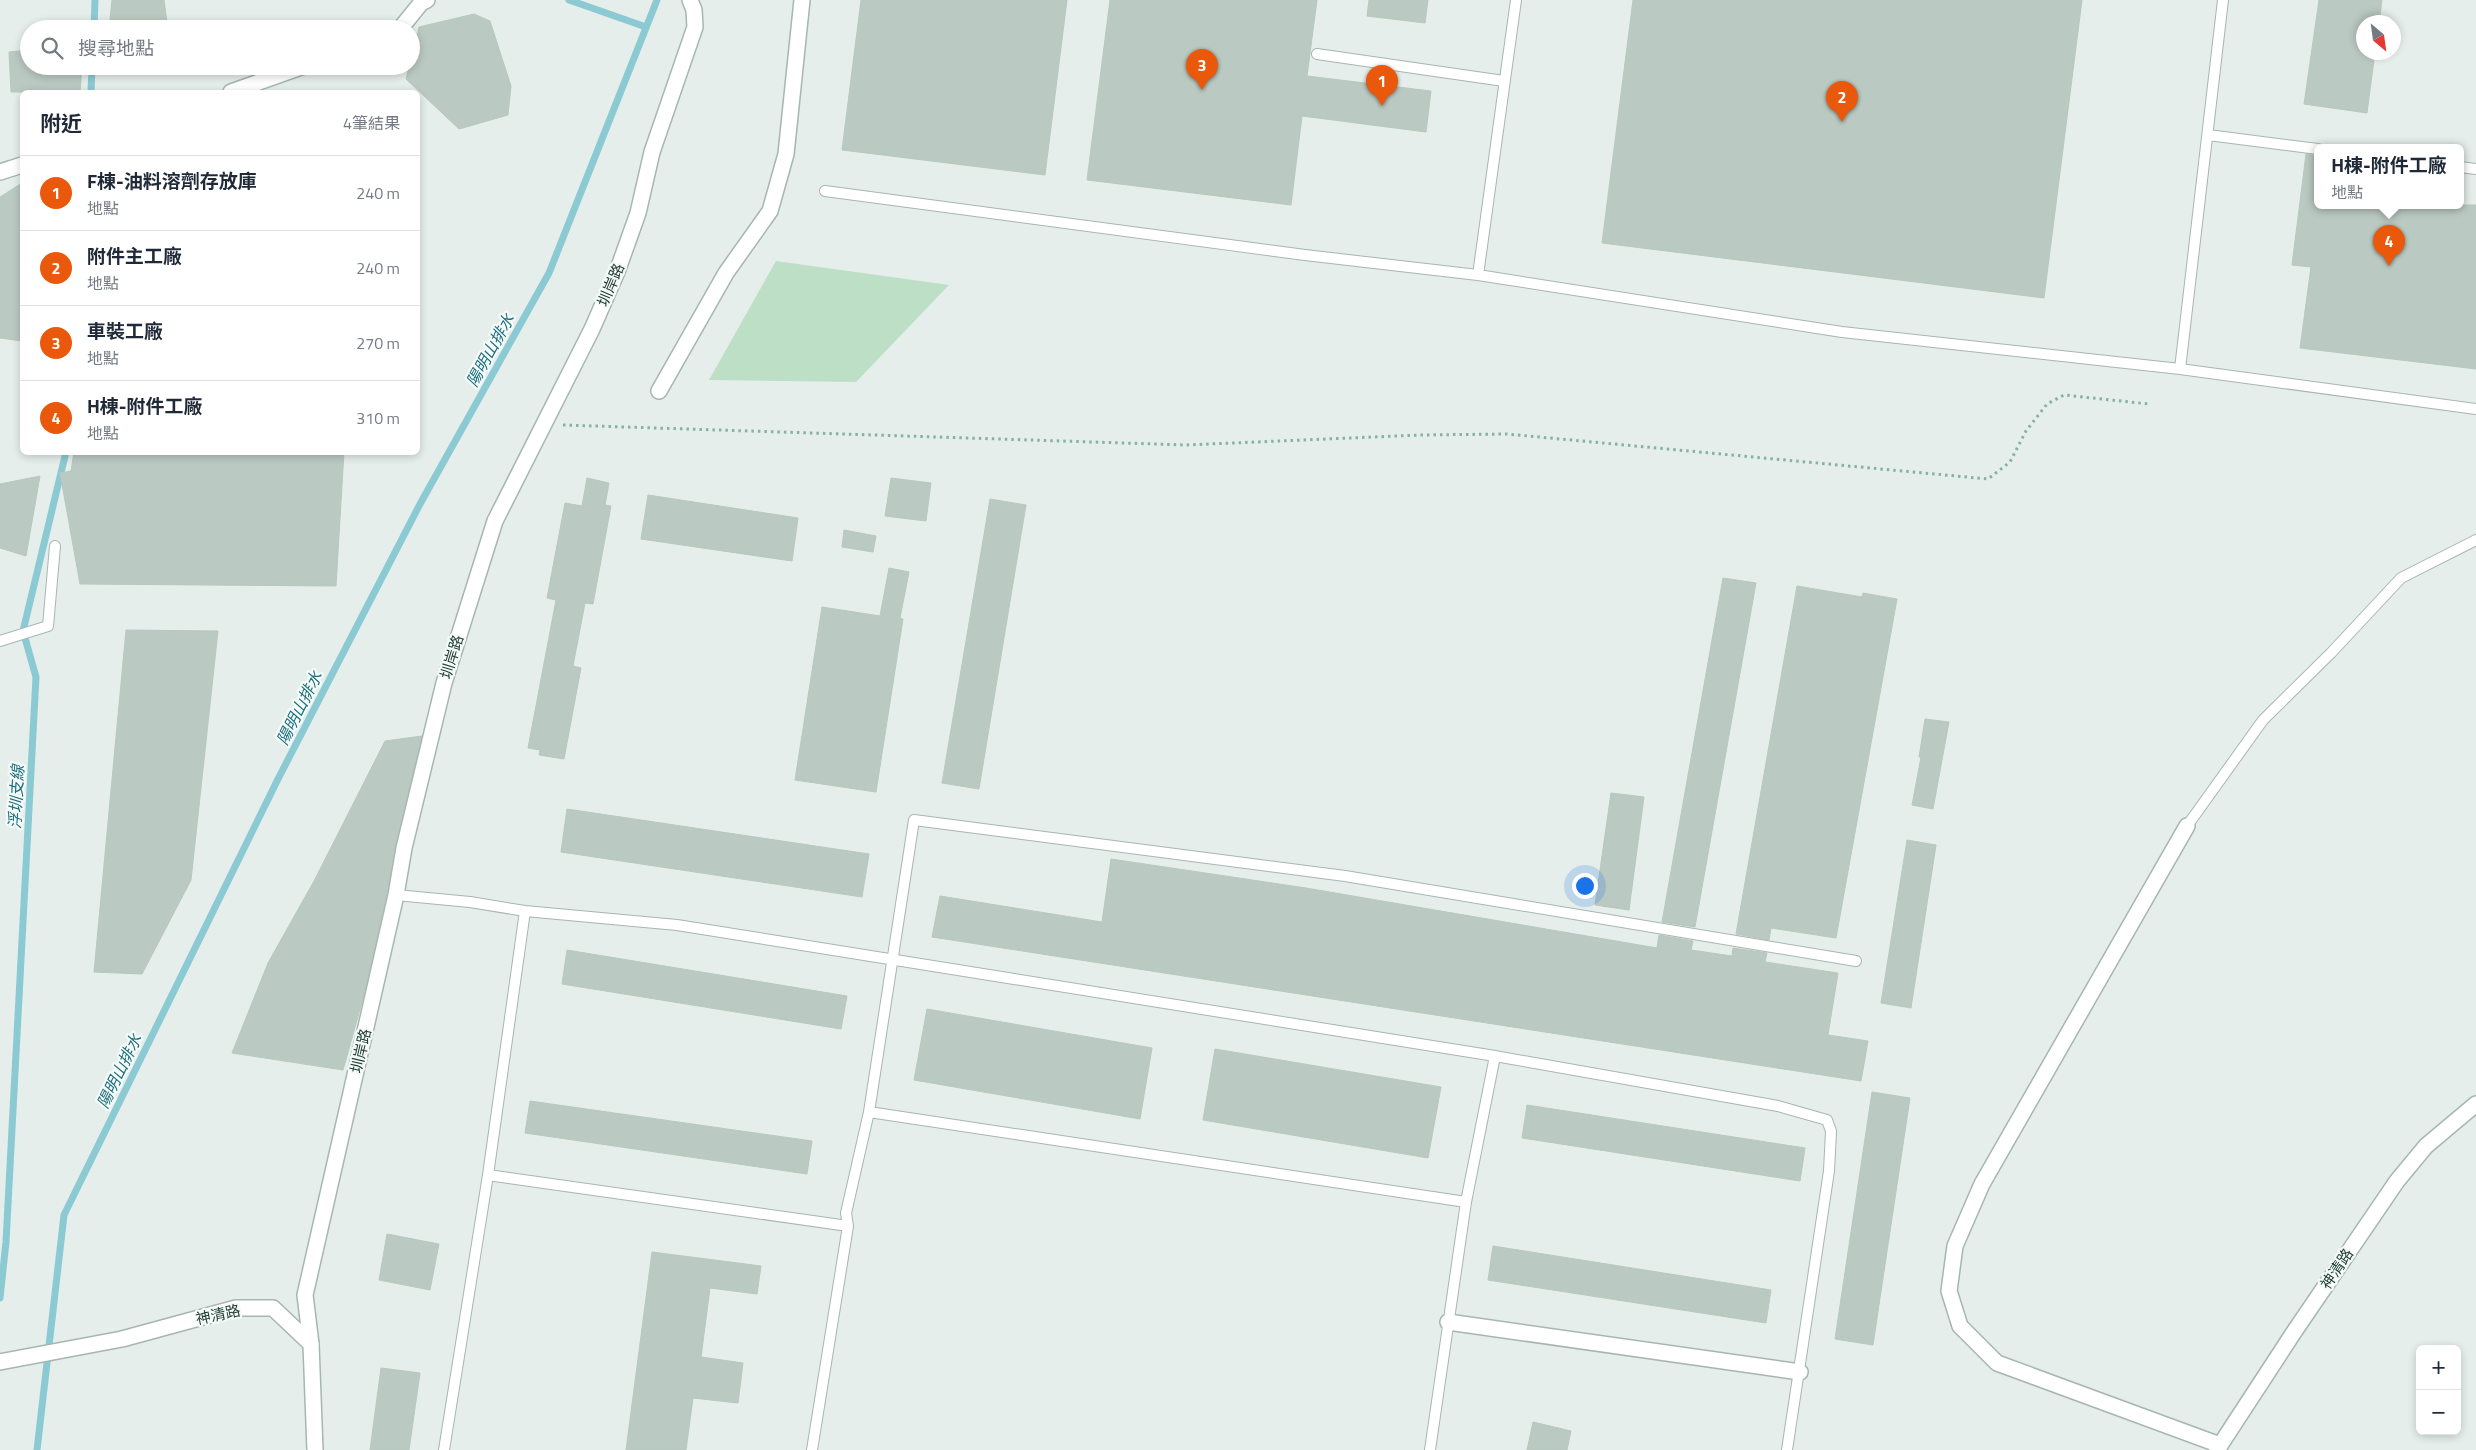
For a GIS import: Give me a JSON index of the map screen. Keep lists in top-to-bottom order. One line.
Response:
{"streets":{"street":["圳岸路","神清路"]},"crossings":[["圳岸路","神清路"]],"water":["陽明山排水","浮圳支線"],"north":"bottom right","page":{"search":"搜尋地點","pins":["3","1","2","4"],"heading":["附近","4筆結果"],"popup":["H棟-附件工廠","地點"],"list":[{"mark":"1","name":"F棟-油料溶劑存放庫","note":"地點","value":"240 m"},{"mark":"2","name":"附件主工廠","note":"地點","value":"240 m"},{"mark":"3","name":"車裝工廠","note":"地點","value":"270 m"},{"mark":"4","name":"H棟-附件工廠","note":"地點","value":"310 m"}],"map_buttons":["+","−"]}}
